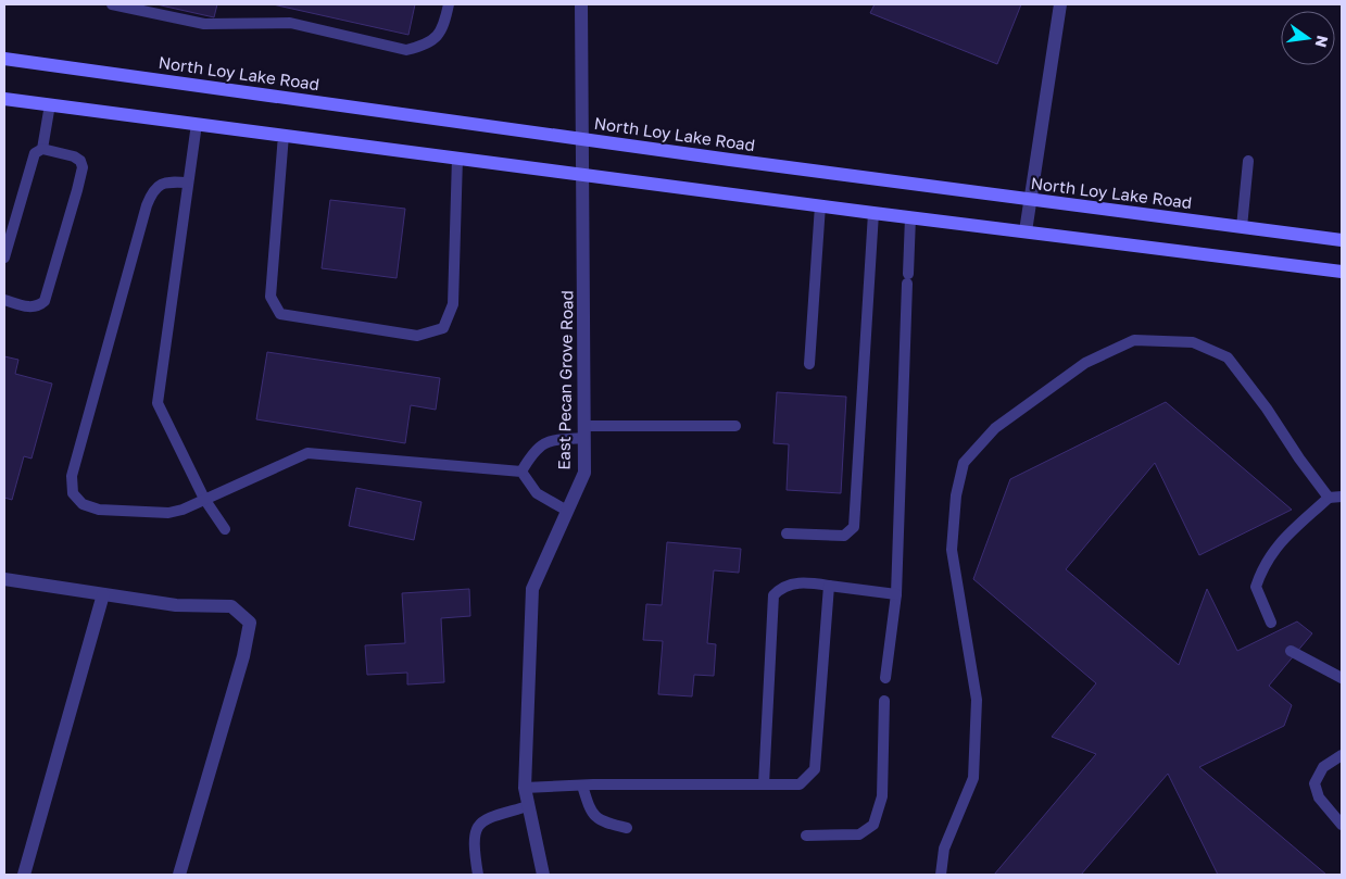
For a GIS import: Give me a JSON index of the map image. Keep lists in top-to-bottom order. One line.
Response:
{"streets":{"main road":["North Loy Lake Road"],"street":["East Pecan Grove Road"]},"crossings":[["North Loy Lake Road","East Pecan Grove Road"]],"north":"right"}
